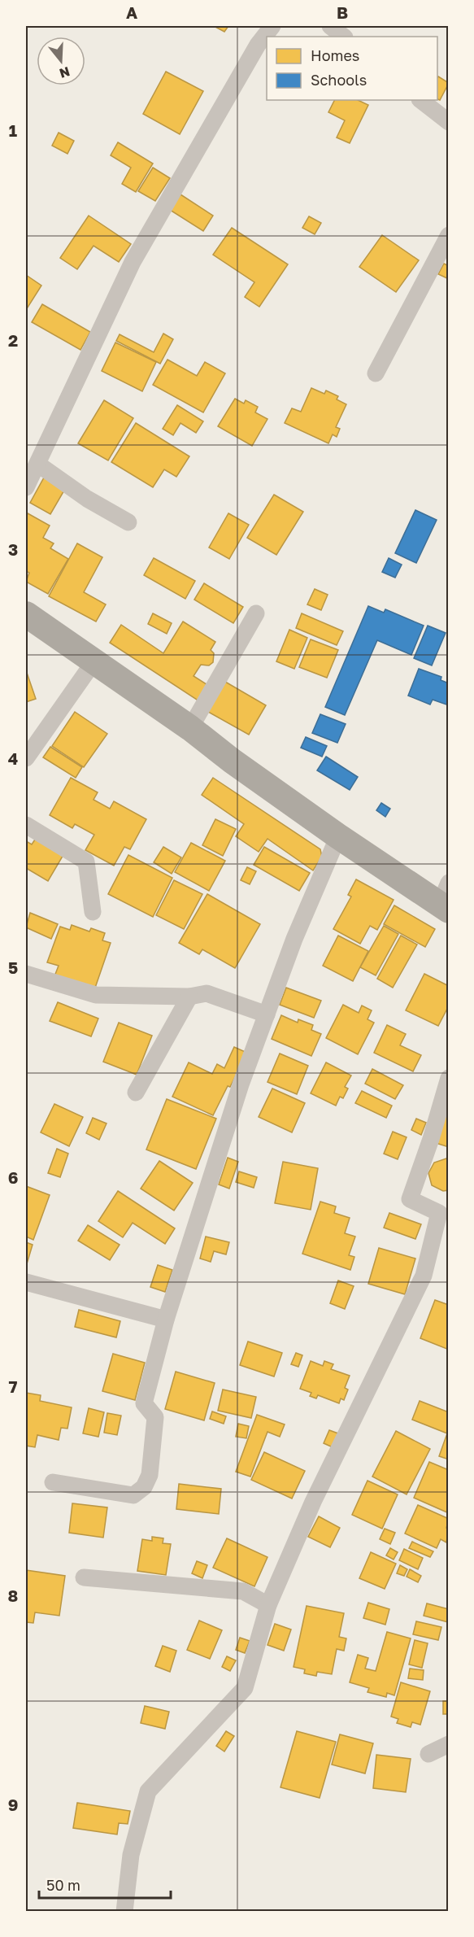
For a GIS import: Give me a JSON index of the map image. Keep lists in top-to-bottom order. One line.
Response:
{"legend":["Homes","Schools"],"scale_bar":"50 m","north":"bottom","grid":{"columns":["A","B"],"rows":["1","2","3","4","5","6","7","8","9"]}}
